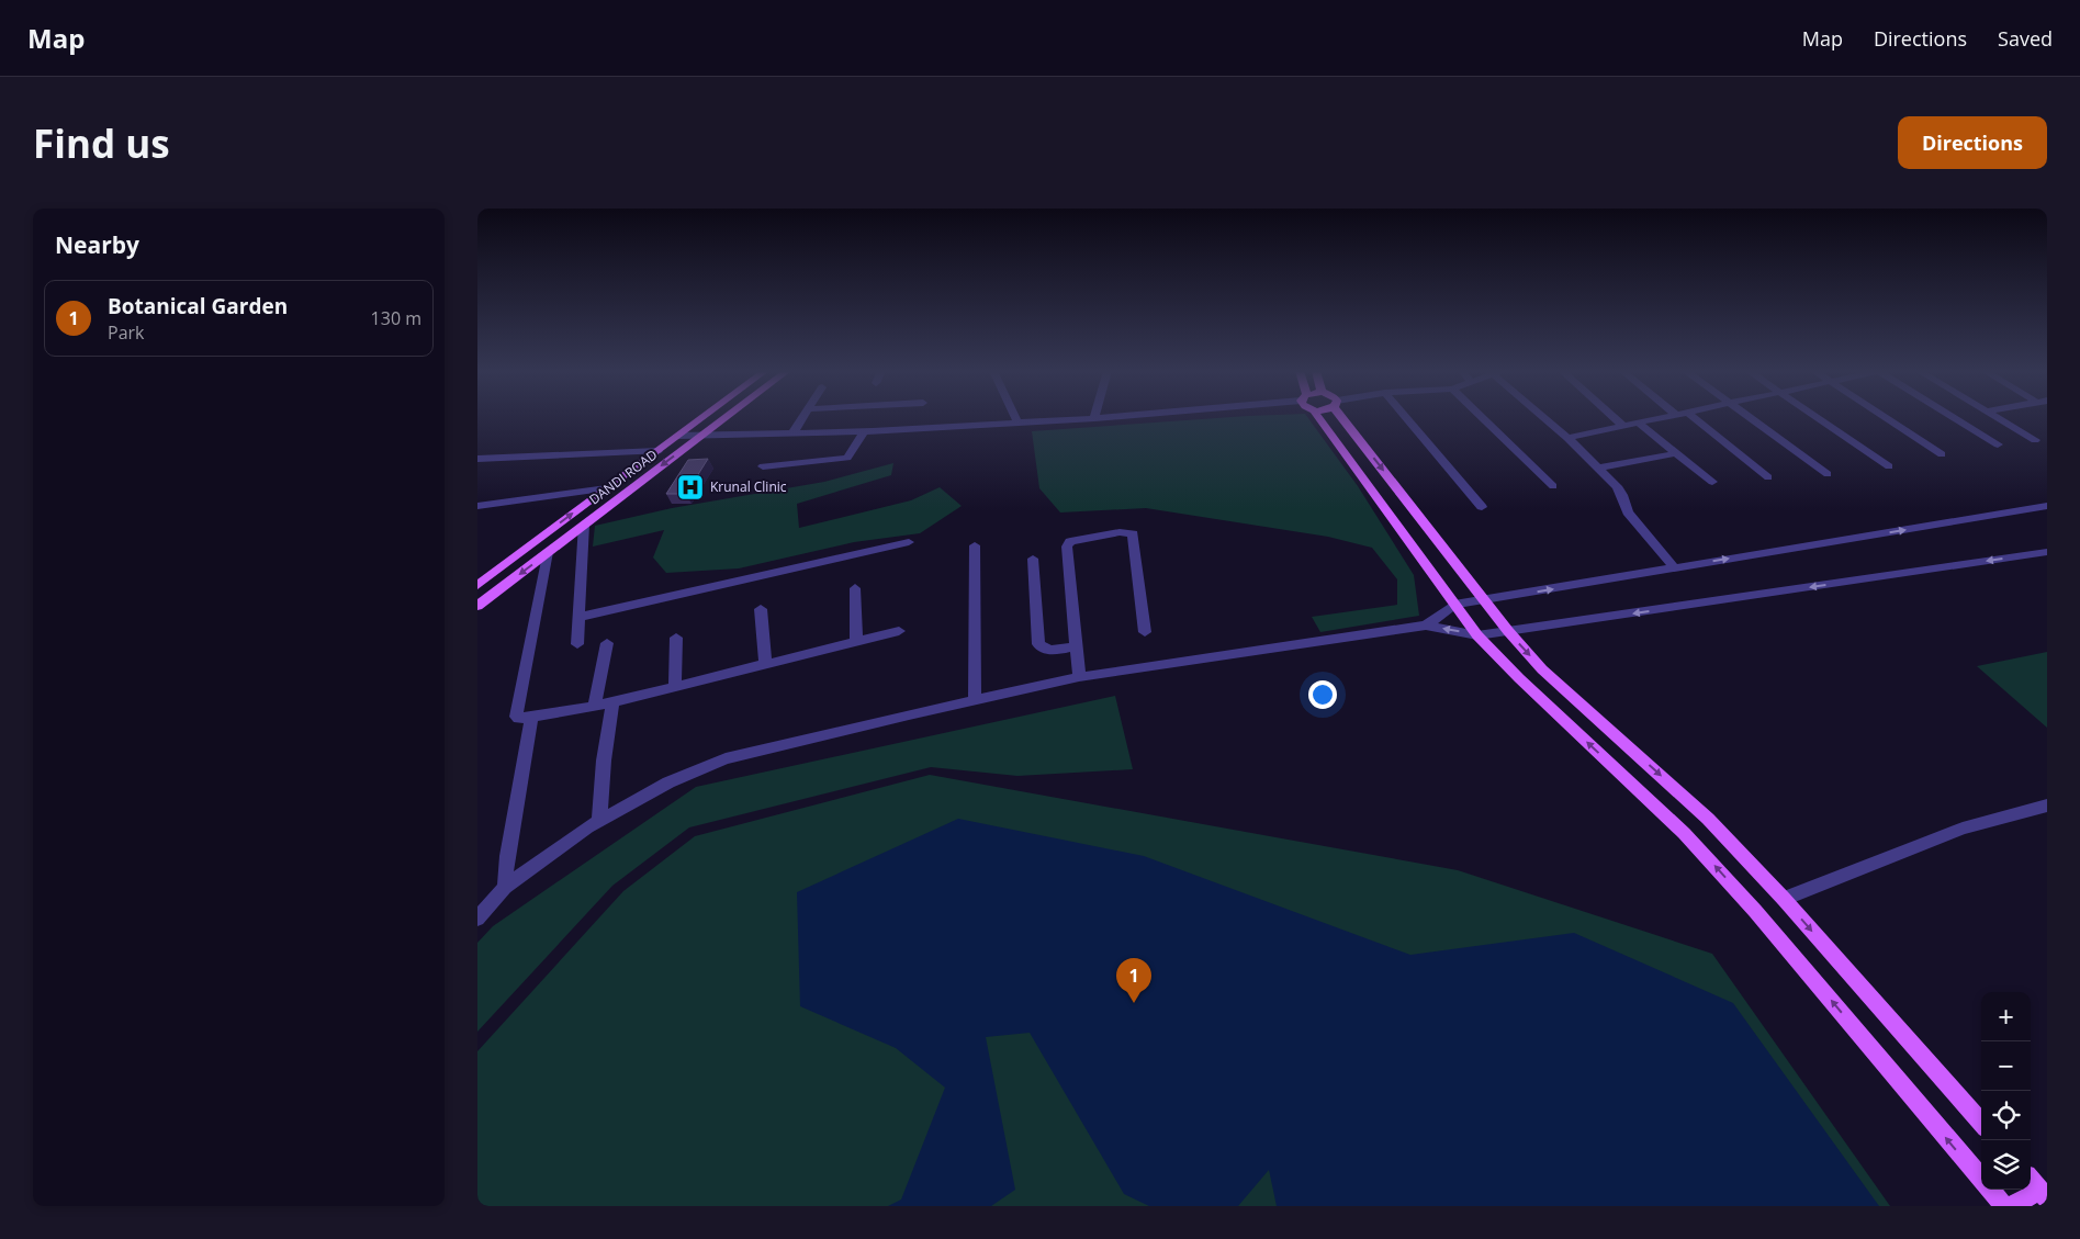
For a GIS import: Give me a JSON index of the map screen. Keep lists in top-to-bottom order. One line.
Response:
{"streets":{"main road":["DANDI ROAD"]},"places":{"hospital":["Krunal Clinic"]},"page":{"header":"Map","nav":["Map","Directions","Saved"],"buttons":"Directions","title":"Find us","heading":"Nearby","list":[{"mark":"1","name":"Botanical Garden","note":"Park","value":"130 m"}],"pins":"1","map_buttons":["+","−"]}}
